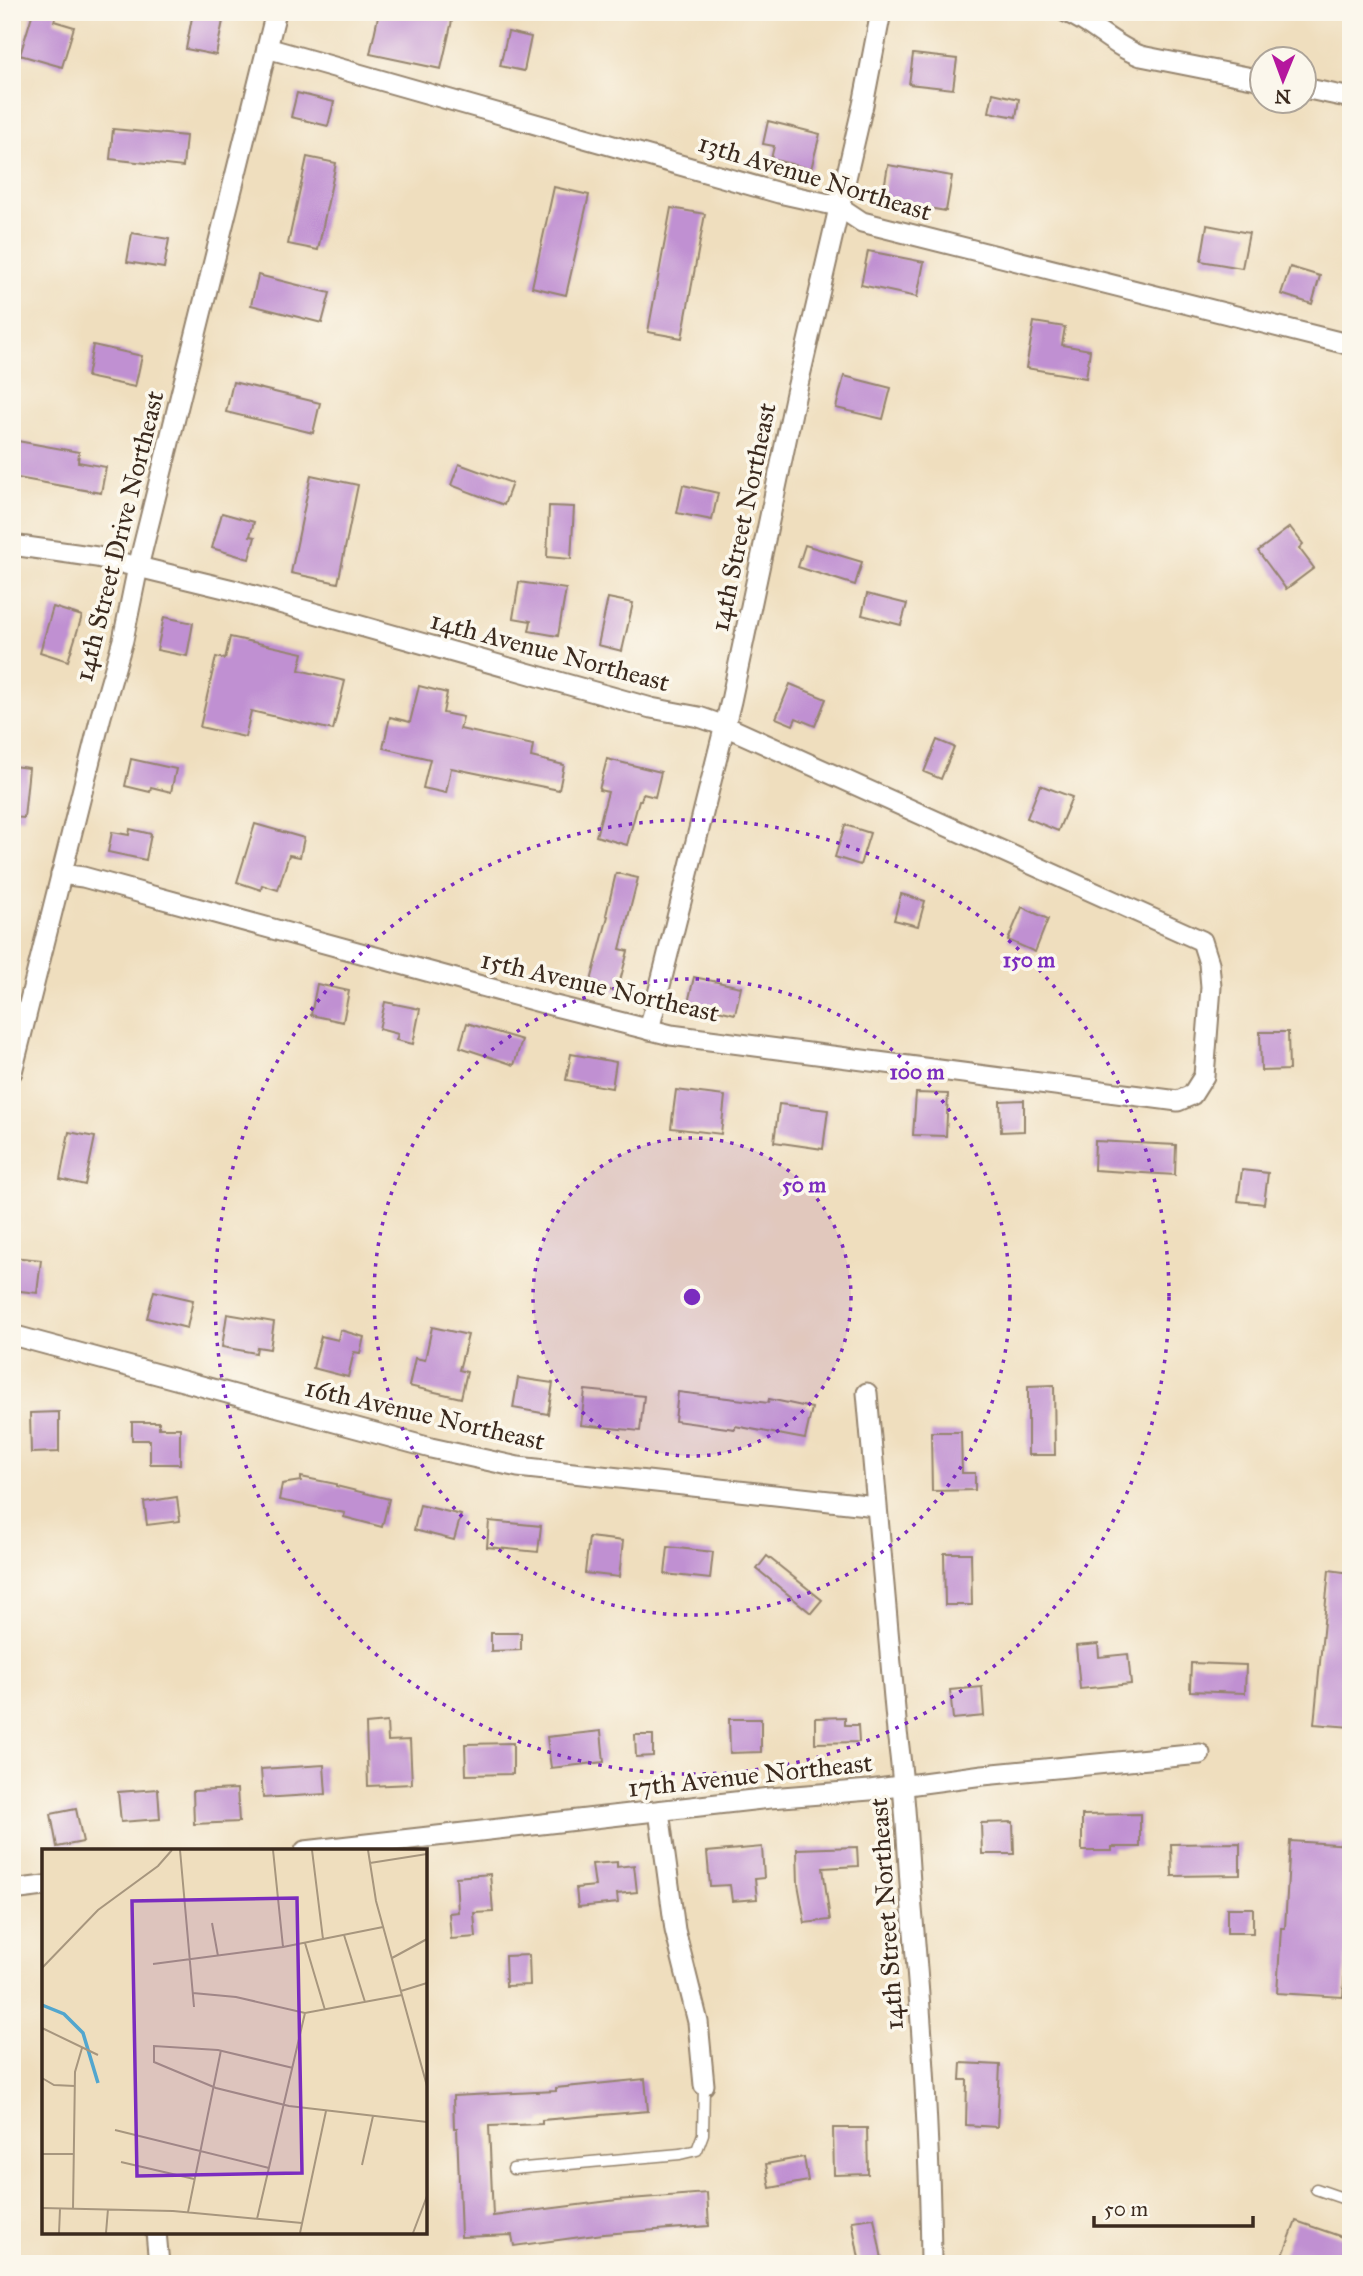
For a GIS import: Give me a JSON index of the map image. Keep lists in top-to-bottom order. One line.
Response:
{"streets":{"street":["13th Avenue Northeast","14th Street Northeast","14th Street Drive Northeast","14th Avenue Northeast","15th Avenue Northeast","16th Avenue Northeast","17th Avenue Northeast"]},"crossings":[["13th Avenue Northeast","14th Street Northeast"],["13th Avenue Northeast","14th Street Drive Northeast"],["14th Street Northeast","14th Avenue Northeast"],["14th Street Northeast","15th Avenue Northeast"],["14th Street Northeast","16th Avenue Northeast"],["14th Street Northeast","17th Avenue Northeast"],["14th Street Drive Northeast","14th Avenue Northeast"],["14th Street Drive Northeast","15th Avenue Northeast"],["14th Avenue Northeast","15th Avenue Northeast"]],"scale_bar":"50 m","north":"bottom","rings":["150 m","100 m","50 m"]}
